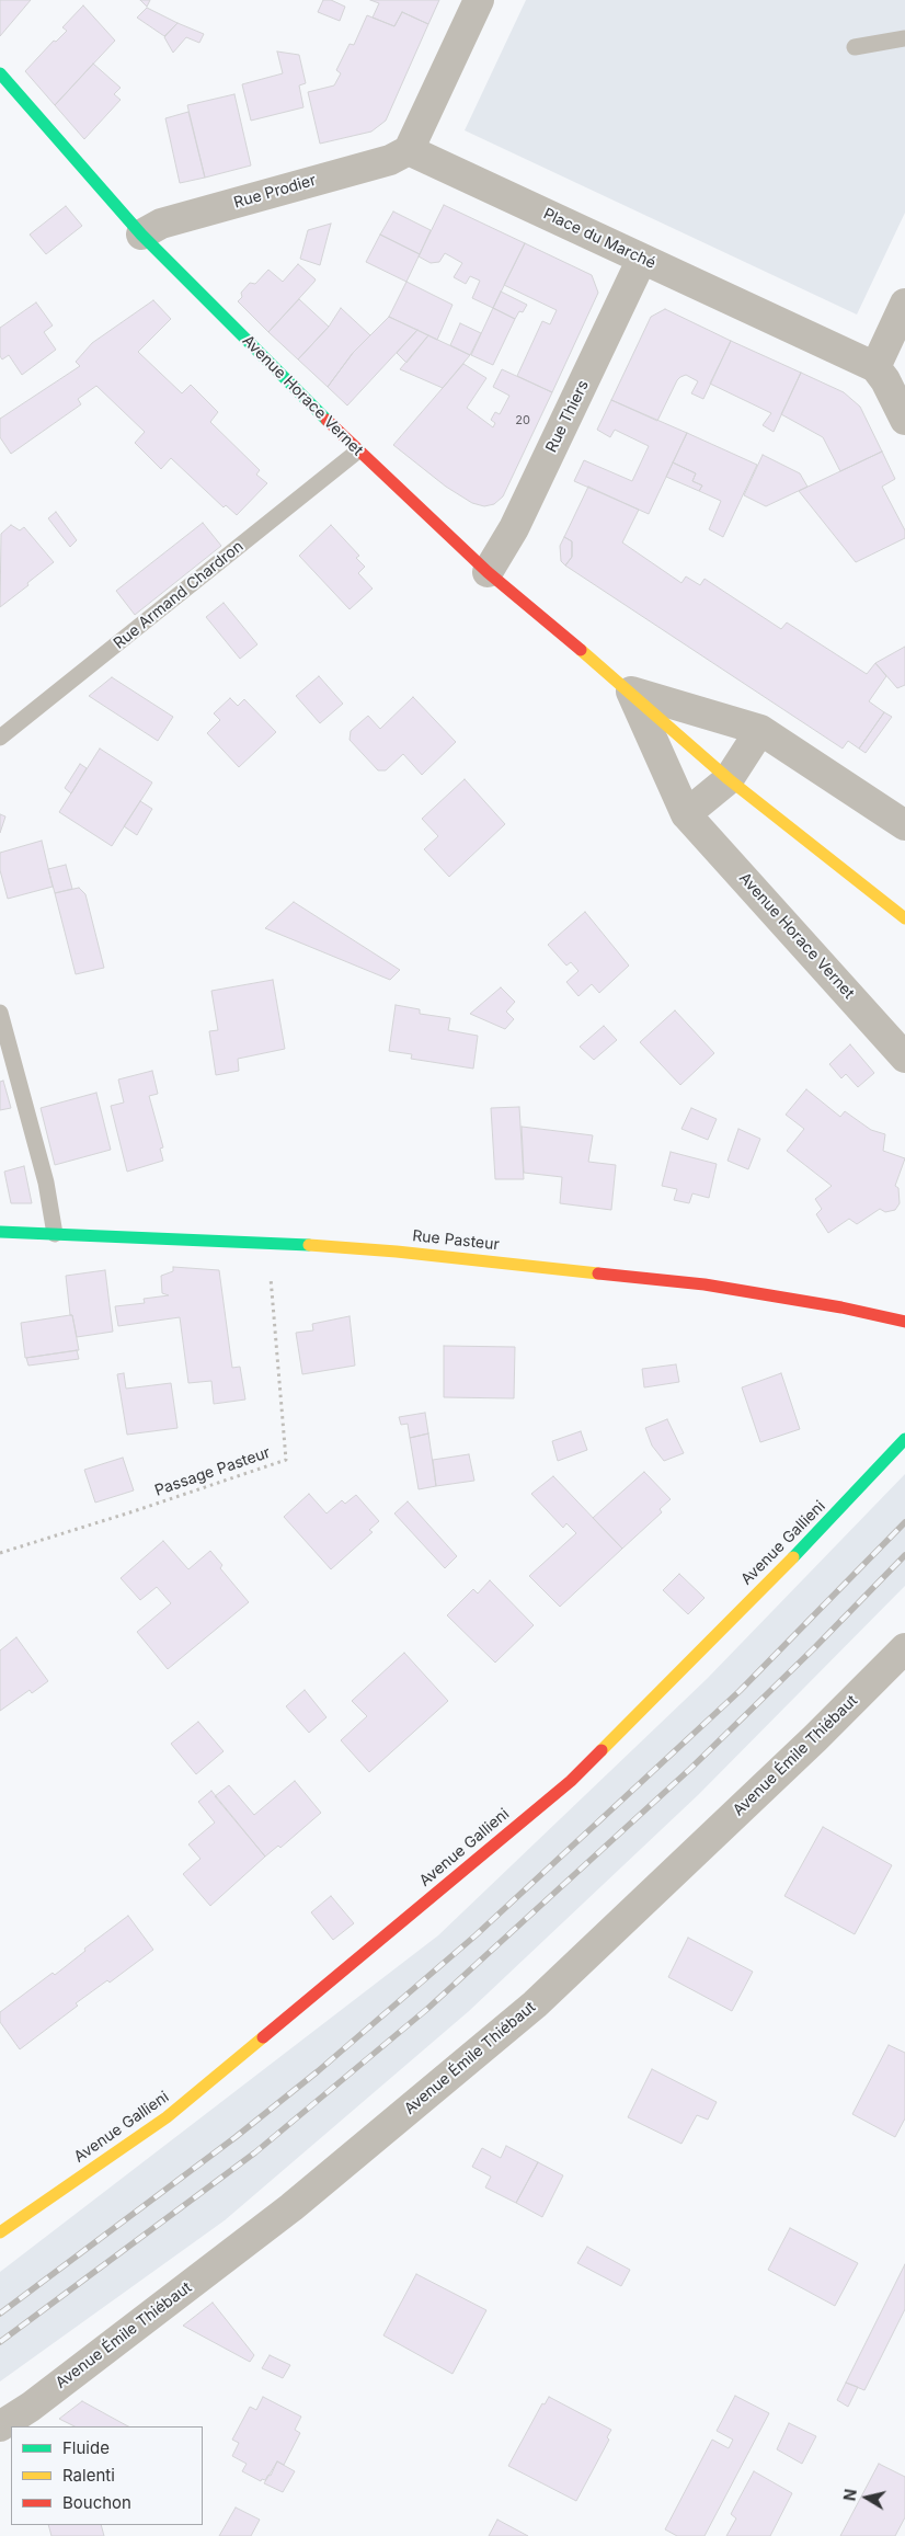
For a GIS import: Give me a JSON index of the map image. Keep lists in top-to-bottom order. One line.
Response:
{"streets":{"street":["Rue Prodier","Place du Marché","Avenue Horace Vernet","Rue Thiers","Rue Pasteur","Avenue Gallieni","Avenue Émile Thiébaut"],"lane":["Rue Armand Chardron"],"path":["Passage Pasteur"]},"crossings":[["Rue Prodier","Place du Marché"],["Rue Prodier","Avenue Horace Vernet"],["Place du Marché","Rue Thiers"],["Avenue Horace Vernet","Rue Thiers"],["Avenue Horace Vernet","Rue Armand Chardron"],["Rue Pasteur","Passage Pasteur"]],"house_numbers":["20"],"legend":["Fluide","Ralenti","Bouchon"],"north":"left"}
